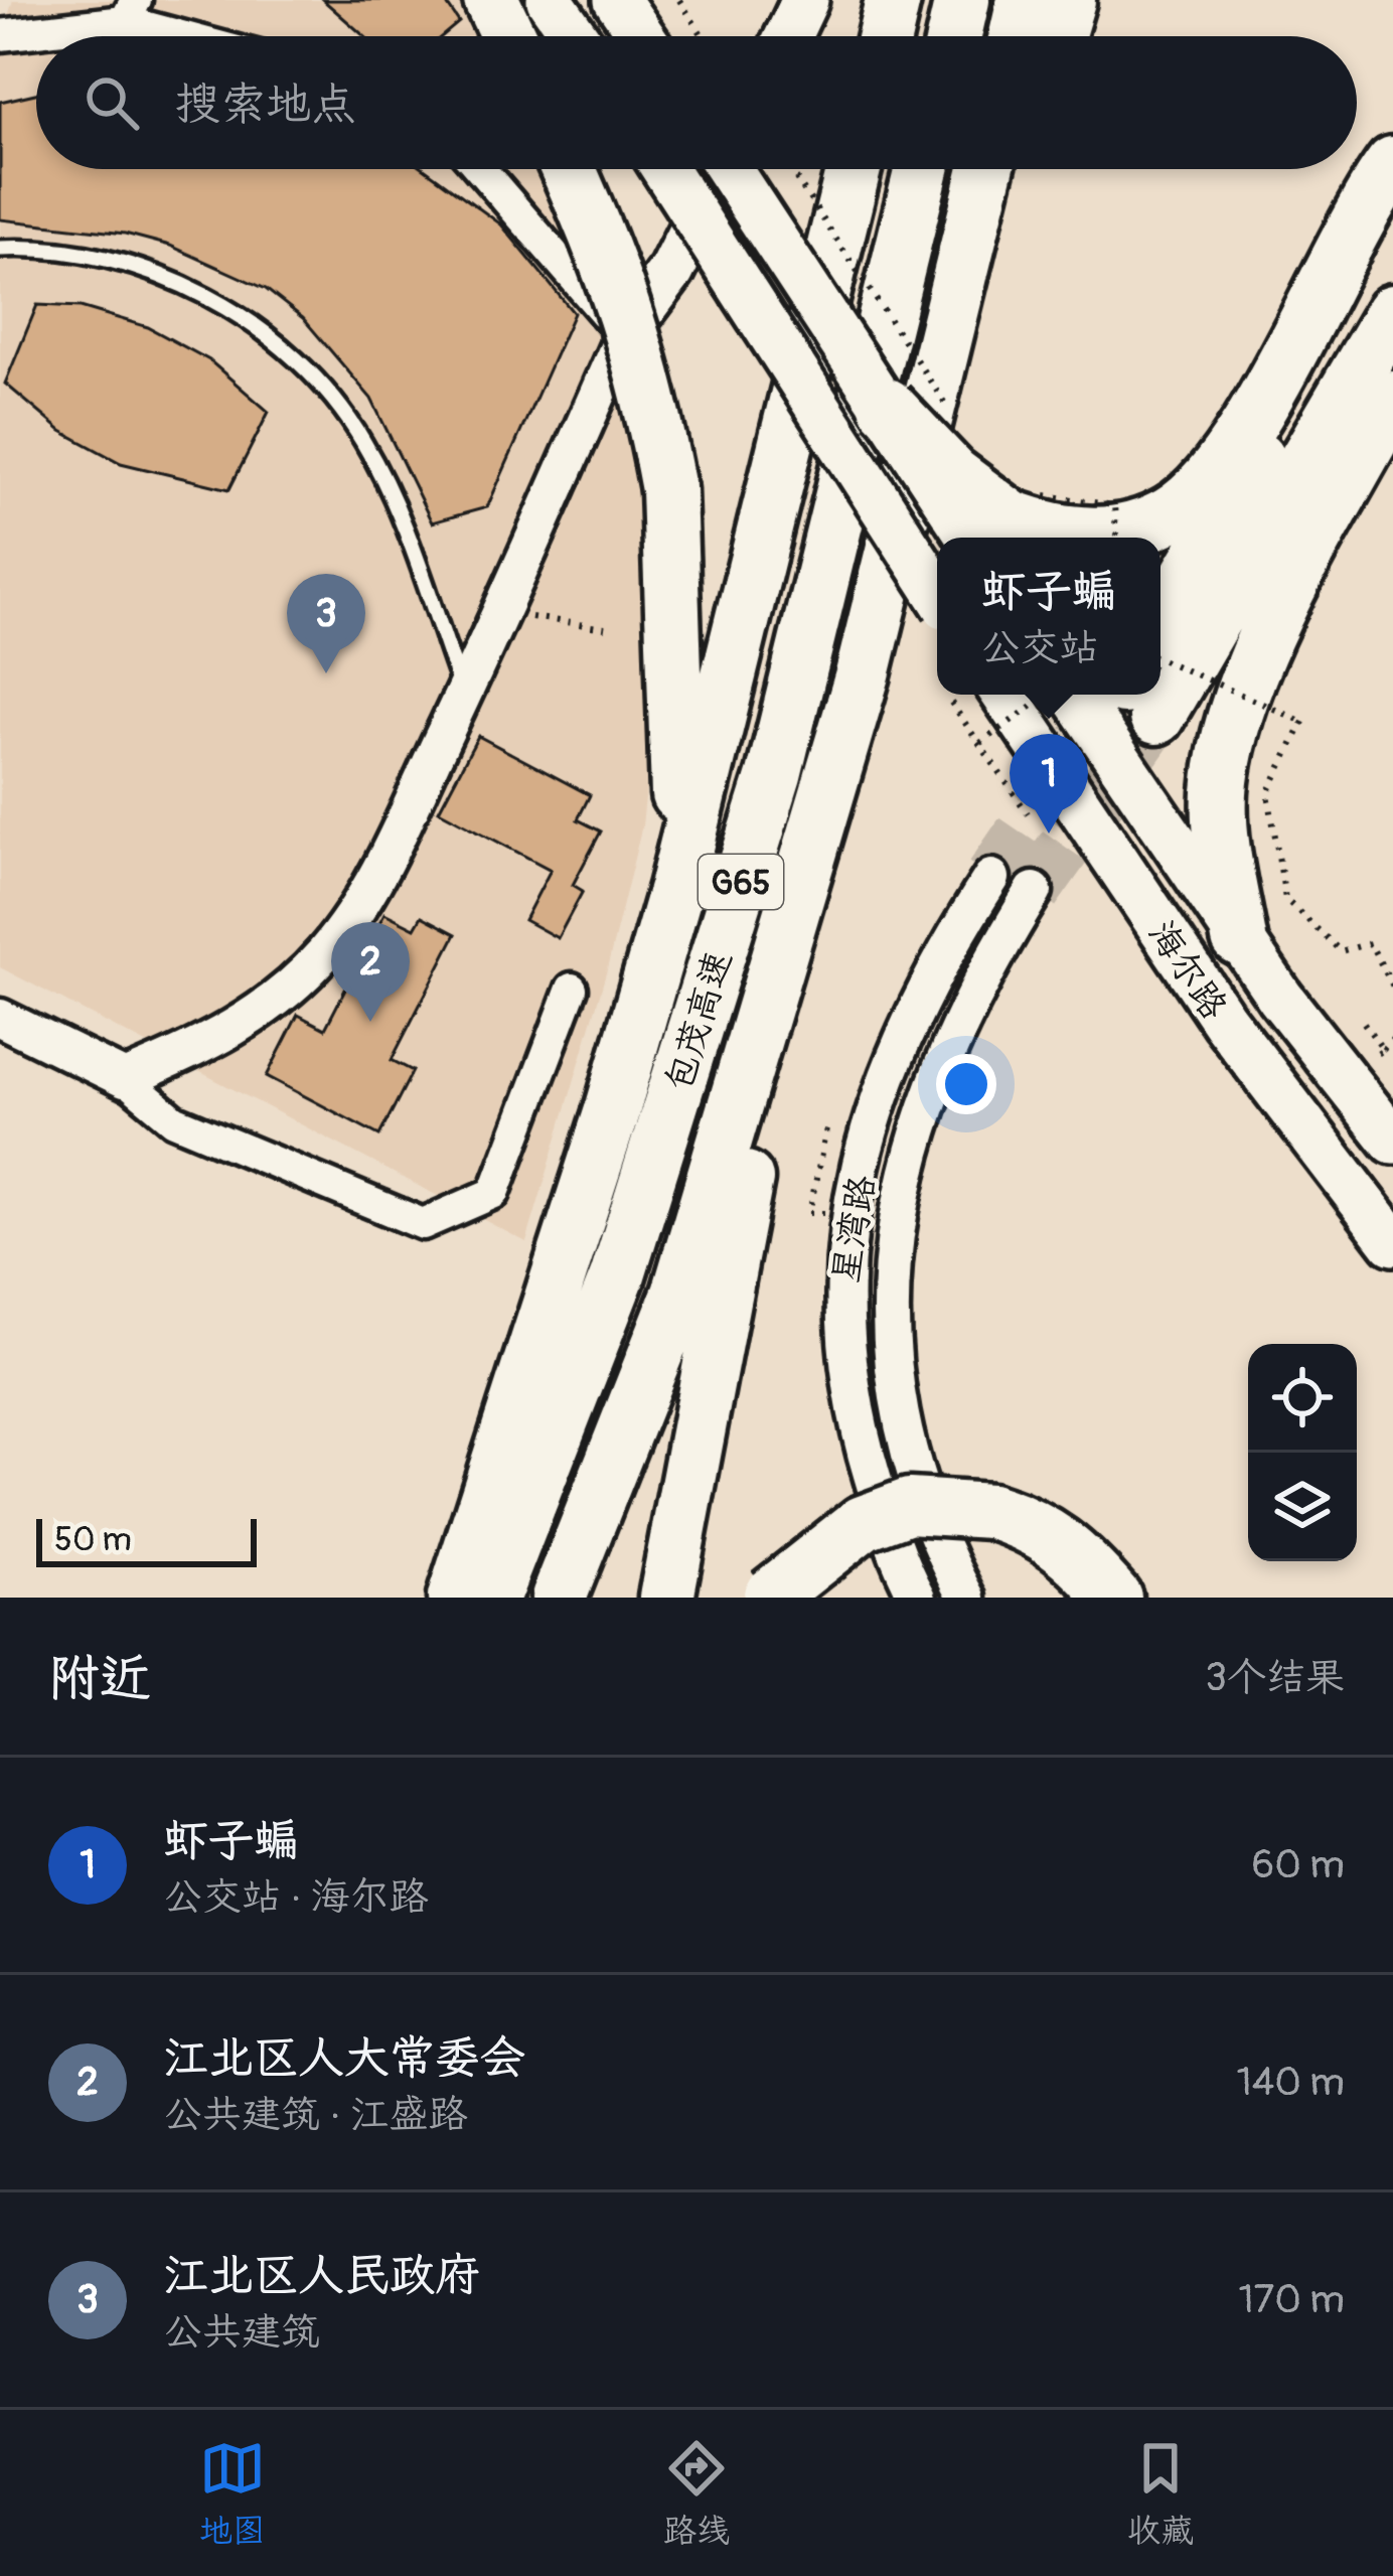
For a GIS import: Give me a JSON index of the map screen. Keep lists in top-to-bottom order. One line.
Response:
{"streets":{"highway":["G65","包茂高速"],"main road":["海尔路"],"street":["星湾路"]},"scale_bar":"50 m","page":{"search":"搜索地点","popup":["虾子蝙","公交站"],"pins":["3","1","2"],"scale":"50 m","heading":["附近","3个结果"],"list":[{"mark":"1","name":"虾子蝙","note":"公交站 · 海尔路","value":"60 m"},{"mark":"2","name":"江北区人大常委会","note":"公共建筑 · 江盛路","value":"140 m"},{"mark":"3","name":"江北区人民政府","note":"公共建筑","value":"170 m"}],"nav":["地图","路线","收藏"]}}
